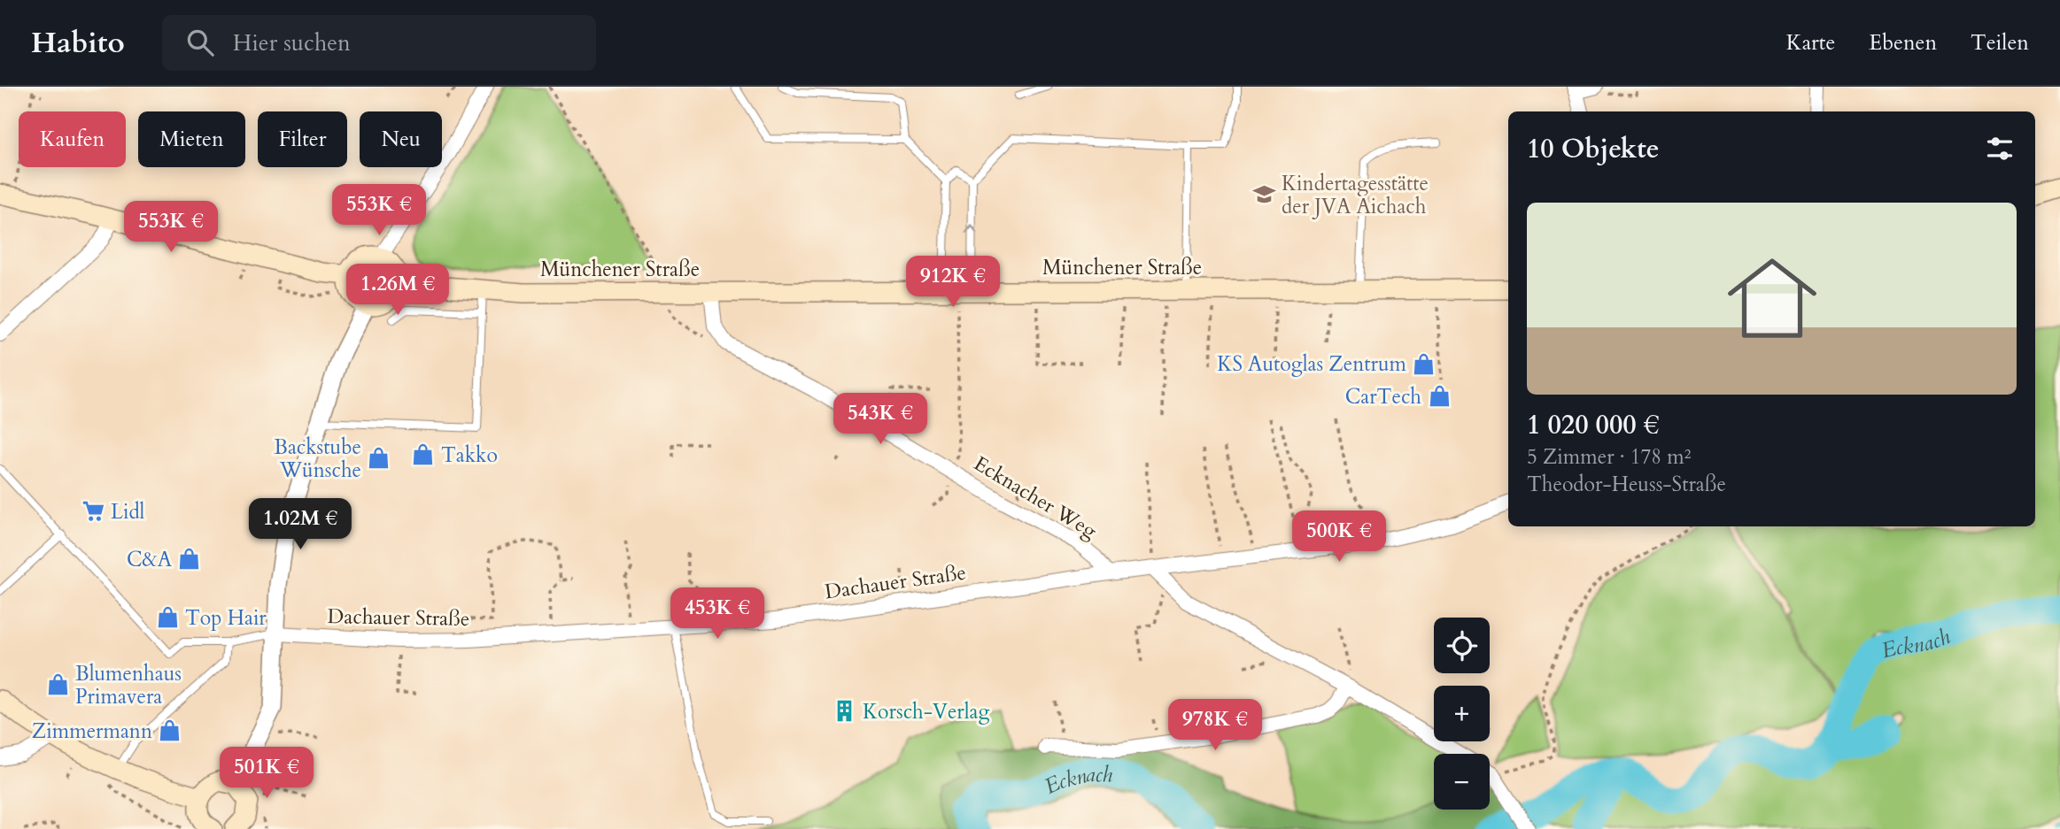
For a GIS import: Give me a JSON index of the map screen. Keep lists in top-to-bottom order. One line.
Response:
{"streets":{"main road":["Münchener Straße"],"street":["Ecknacher Weg","Dachauer Straße"]},"crossings":[["Ecknacher Weg","Dachauer Straße"]],"water":["Ecknach"],"places":{"school or university":["Kindertagesstätte der JVA Aichach"],"shop":["KS Autoglas Zentrum","CarTech","Takko","Backstube Wünsche","C&A","Top Hair","Blumenhaus Primavera","Zimmermann"],"supermarket":["Lidl"],"building":["Korsch-Verlag"]},"page":{"header":"Habito","search":"Hier suchen","nav":["Karte","Ebenen","Teilen"],"chip":["Kaufen","Mieten","Filter","Neu"],"heading":"10 Objekte","price":["553K €","553K €","912K €","1.26M €","543K €","1.02M €","500K €","453K €","978K €","501K €"],"list":[{"name":"1 020 000 €","note":"5 Zimmer · 178 m² · Theodor-Heuss-Straße"}],"map_buttons":["+","−"]}}
